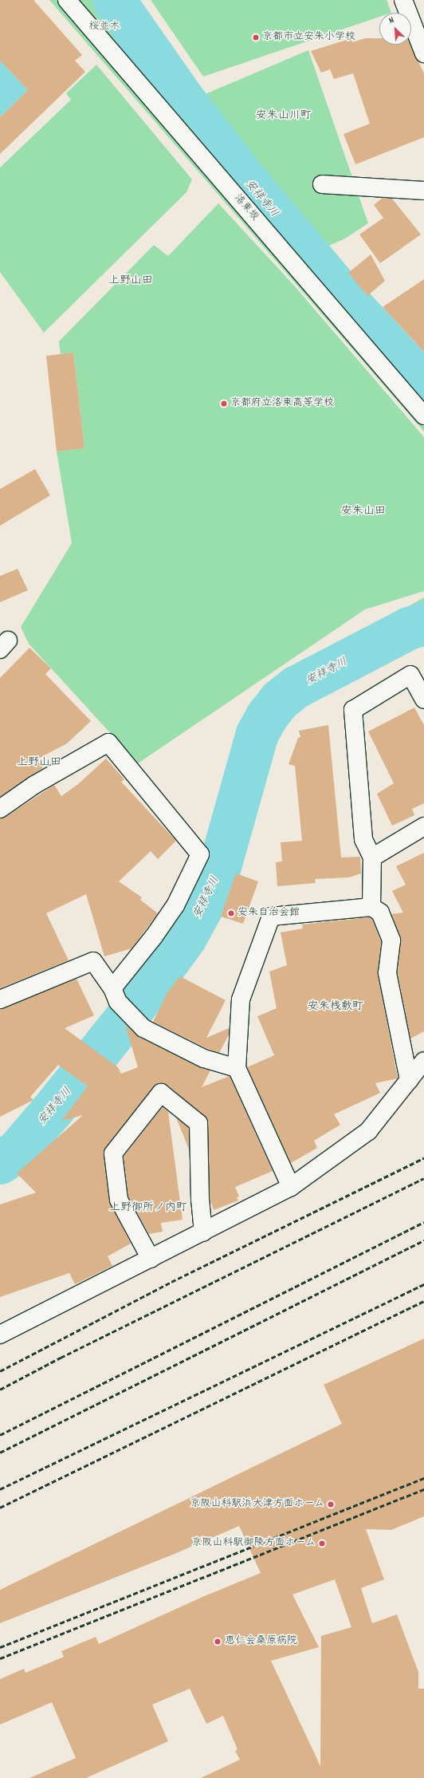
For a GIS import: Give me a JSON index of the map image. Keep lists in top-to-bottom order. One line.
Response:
{"streets":{"street":["洛東坂"]},"districts":["安朱山川町","上野山田","安朱山田","上野山田","安朱桟敷町","上野御所ノ内町"],"water":["安祥寺川"],"parks":["桜並木"],"places":["京都市立安朱小学校","京都府立洛東高等学校","安朱自治会館","京阪山科駅浜大津方面ホーム","京阪山科駅御陵方面ホーム","恵仁会桑原病院"],"north":"top left"}
